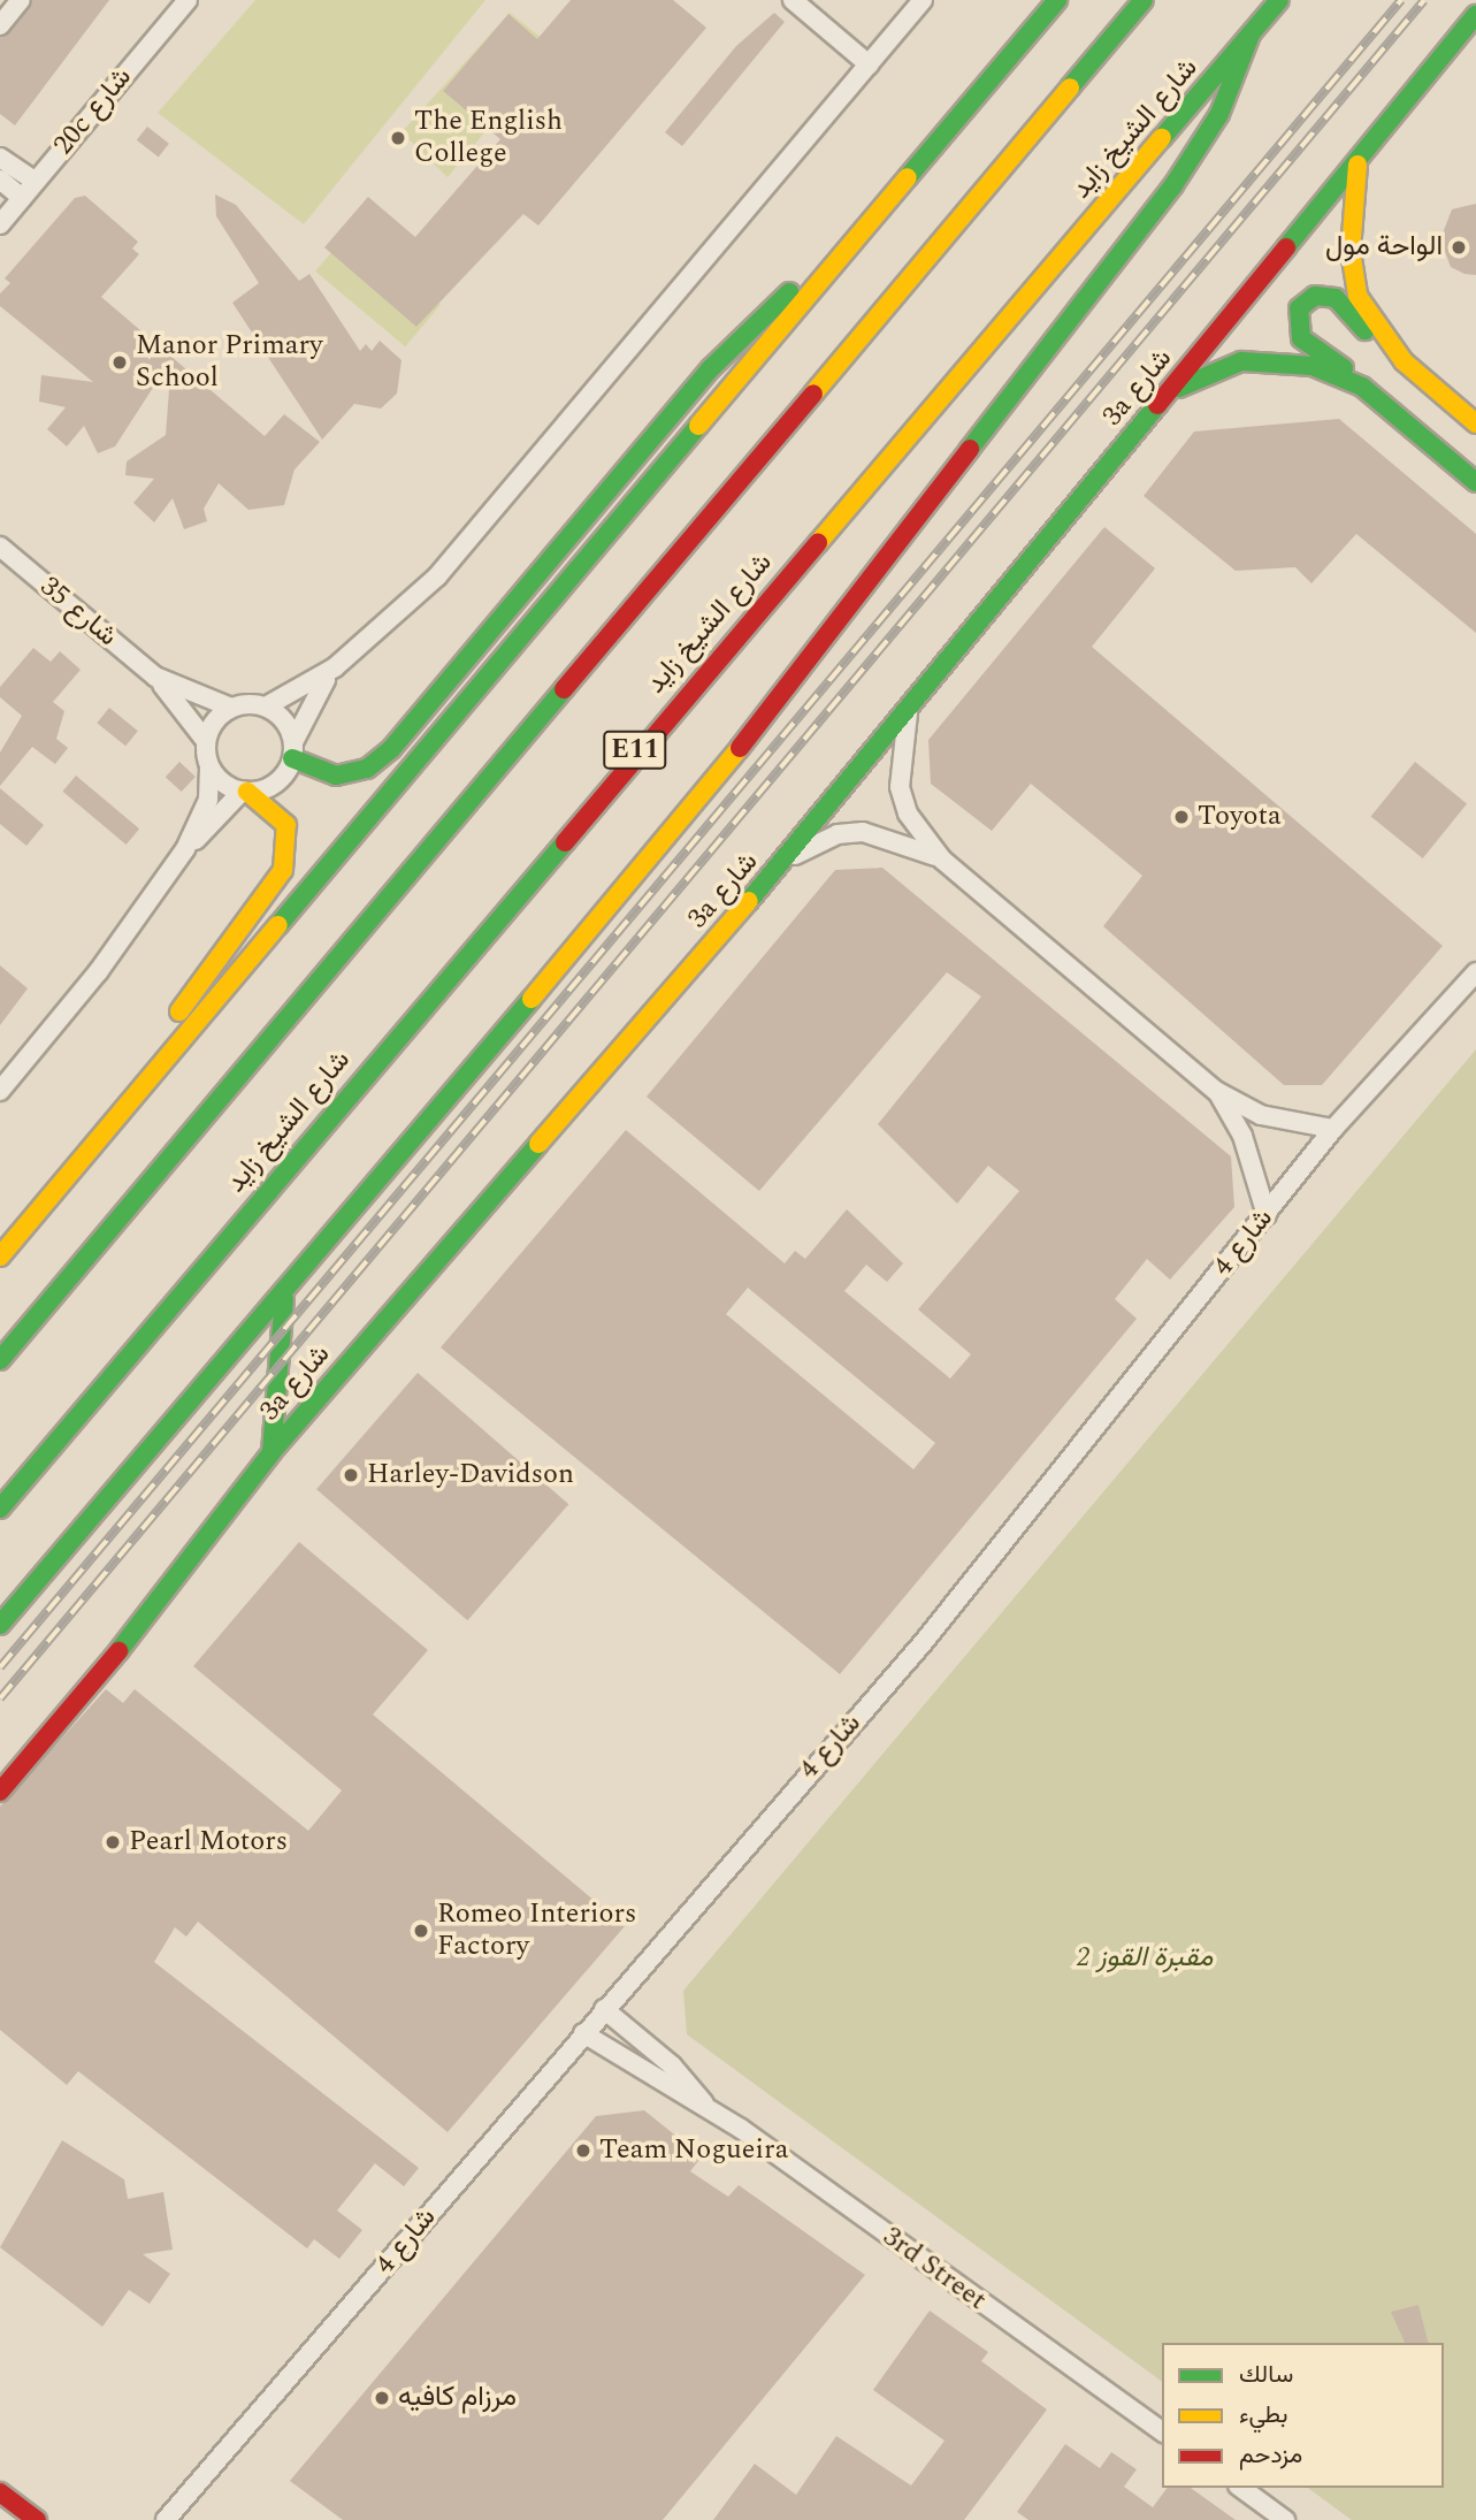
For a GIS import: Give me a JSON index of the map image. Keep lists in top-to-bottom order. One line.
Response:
{"streets":{"main road":["شارع الشيخ زايد","3a شارع","E11"],"street":["20c شارع","شارع 35","شارع 4","3rd Street"]},"parks":["مقبرة القوز 2"],"places":["The English College","الواحة مول","Manor Primary School","Toyota","Harley-Davidson","Pearl Motors","Romeo Interiors Factory","Team Nogueira","مرزام كافيه"],"legend":["سالك","بطيء","مزدحم"]}
